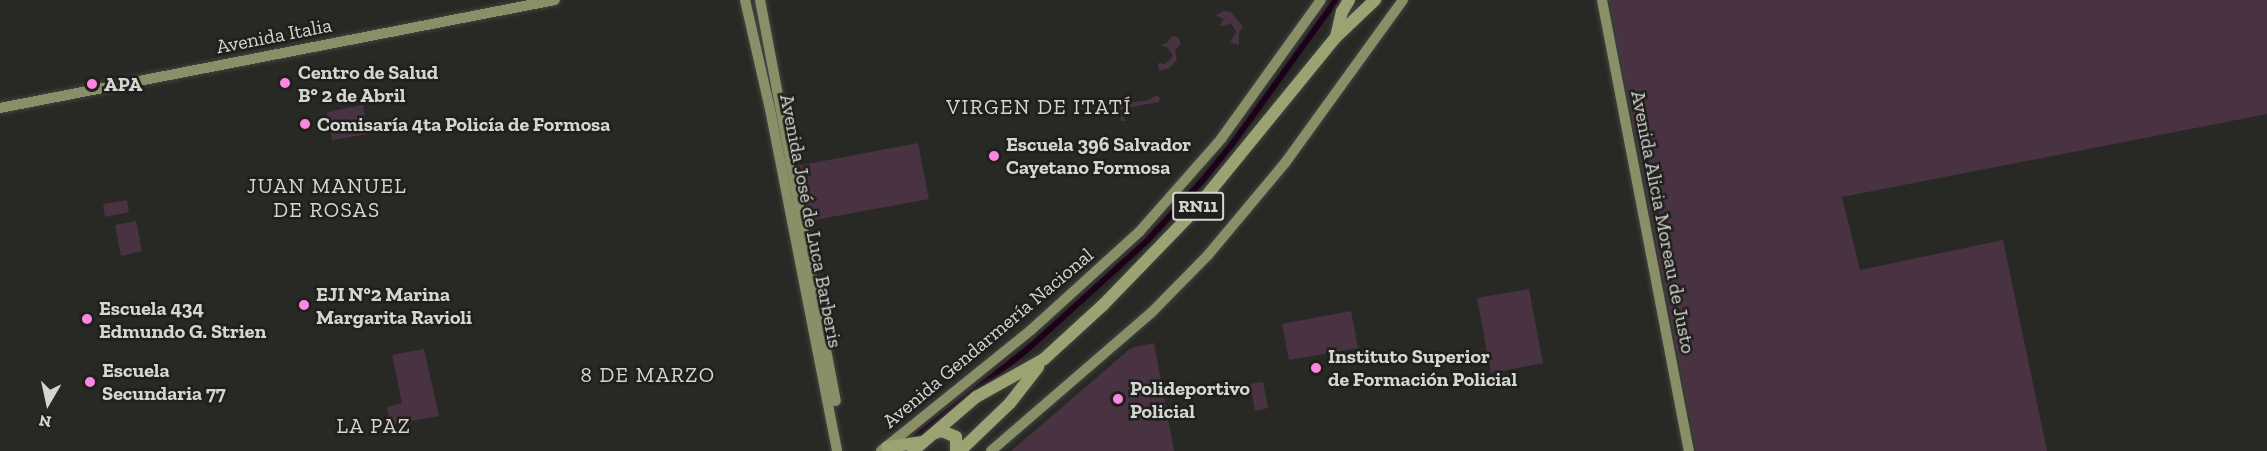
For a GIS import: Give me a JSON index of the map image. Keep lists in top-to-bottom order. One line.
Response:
{"streets":{"highway":["RN11"],"main road":["Avenida Italia","Avenida José de Luca Barberis","Avenida Alicia Moreau de Justo","Avenida Gendarmería Nacional"]},"districts":["VIRGEN DE ITATÍ","JUAN MANUEL DE ROSAS","8 DE MARZO","LA PAZ"],"places":["Centro de Salud B° 2 de Abril","APA","Comisaría 4ta Policía de Formosa","Escuela 396 Salvador Cayetano Formosa","EJI N°2 Marina Margarita Ravioli","Escuela 434 Edmundo G. Strien","Instituto Superior de Formación Policial","Escuela Secundaria 77","Polideportivo Policial"],"north":"bottom"}
